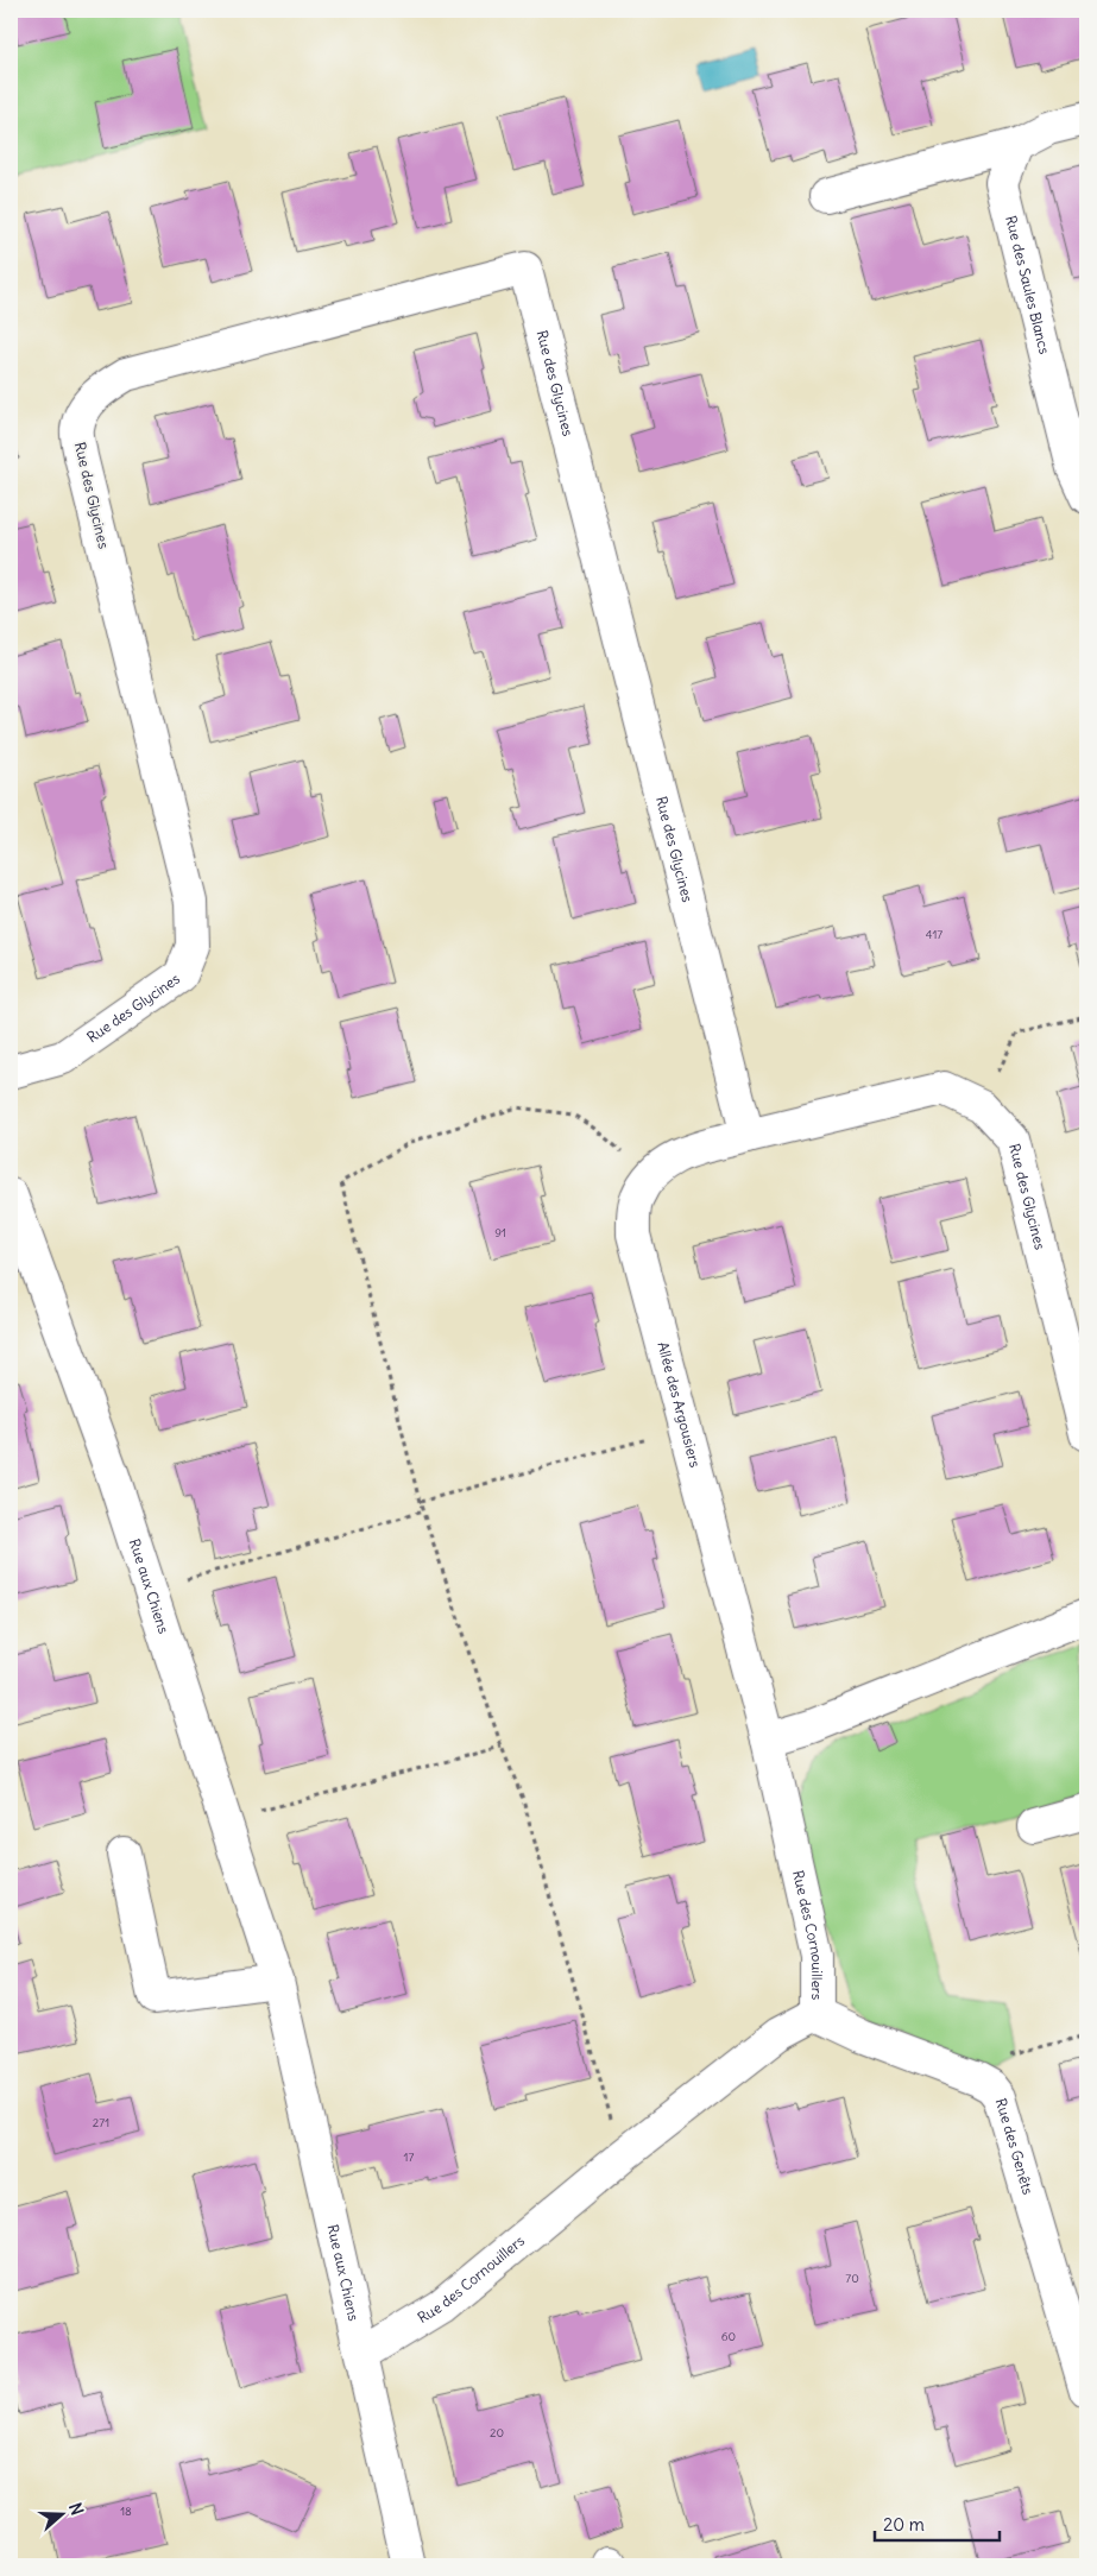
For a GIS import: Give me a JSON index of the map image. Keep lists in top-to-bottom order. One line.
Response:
{"streets":{"street":["Rue des Saules Blancs","Rue des Glycines","Allée des Argousiers","Rue aux Chiens","Rue des Cornouillers","Rue des Genêts"]},"crossings":[["Rue des Glycines","Allée des Argousiers"],["Allée des Argousiers","Rue des Cornouillers"],["Rue aux Chiens","Rue des Cornouillers"],["Rue des Cornouillers","Rue des Genêts"]],"house_numbers":["417","91","271","17","70","60","20","18"],"scale_bar":"20 m","north":"right"}
